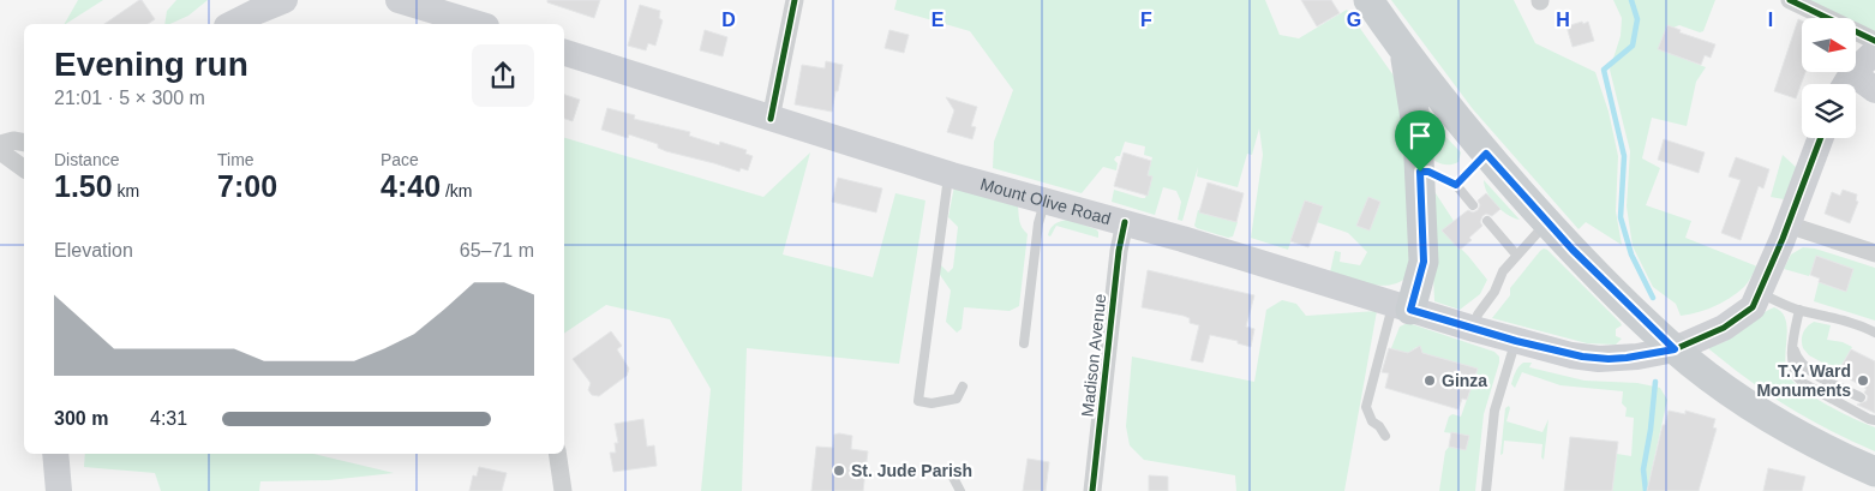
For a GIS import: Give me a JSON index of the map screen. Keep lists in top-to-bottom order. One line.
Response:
{"streets":{"main road":["Mount Olive Road"],"street":["Madison Avenue"]},"crossings":[["Mount Olive Road","Madison Avenue"]],"places":["Ginza","T.Y. Ward Monuments","St. Jude Parish"],"north":"right","page":{"heading":["Evening run","21:01 · 5 × 300 m"],"stats":[["Distance","1.50 km"],["Time","7:00"],["Pace","4:40 /km"]],"chart":["Elevation","65–71 m"],"list":[{"name":"300 m","note":"4:31"}]},"grid":{"columns":["D","E","F","G","H","I"]}}
